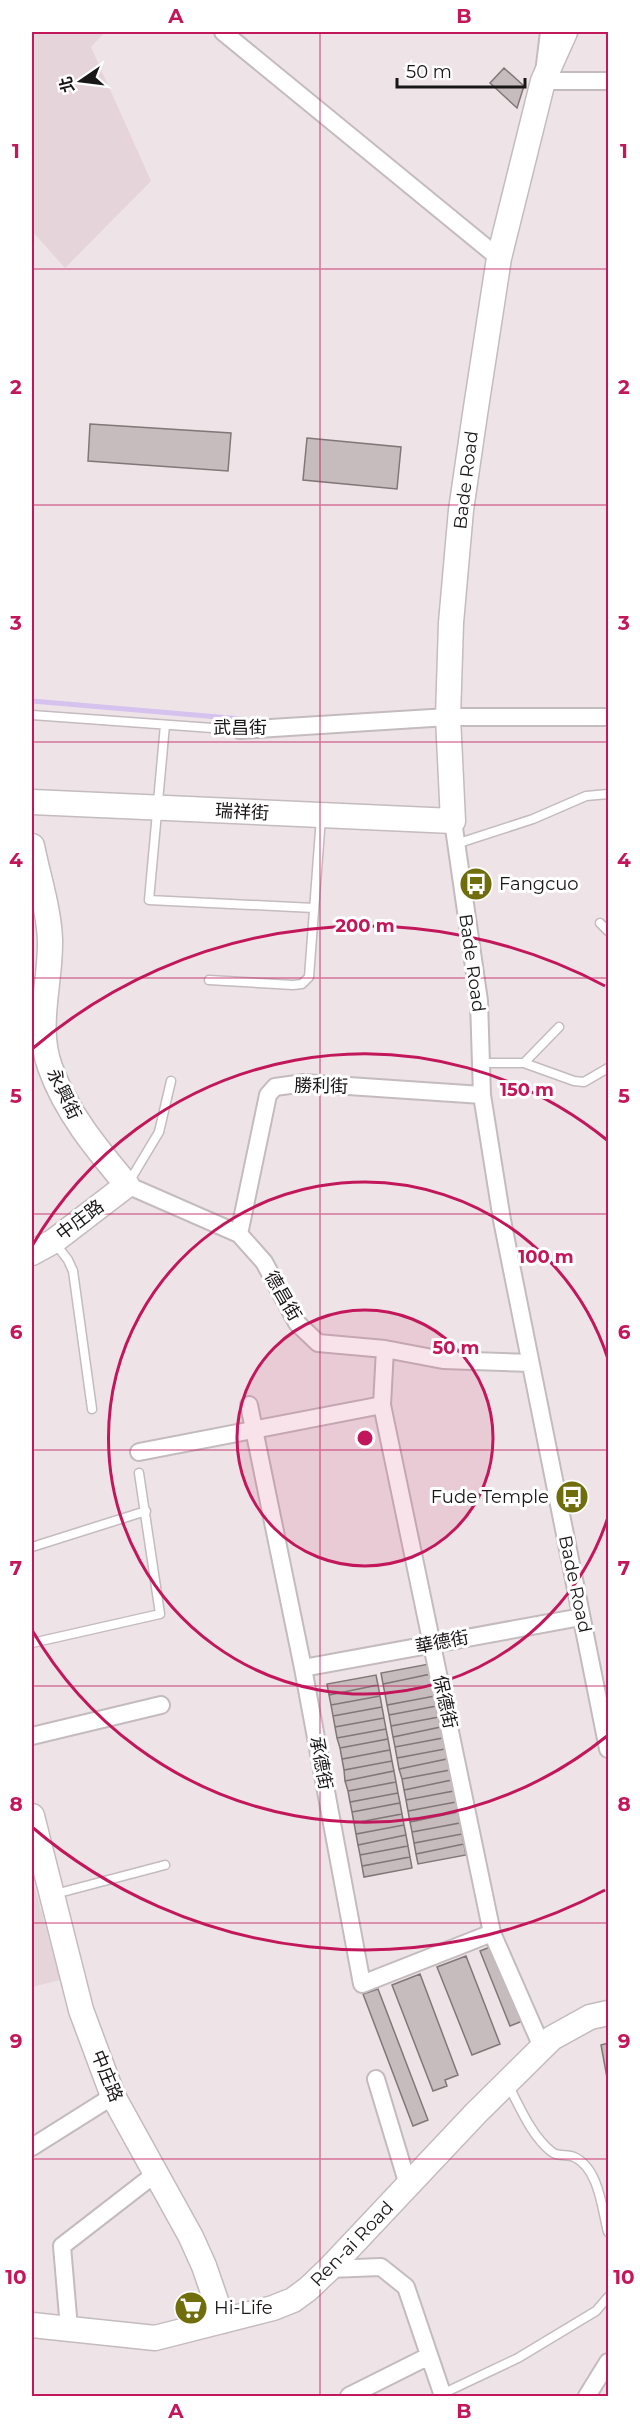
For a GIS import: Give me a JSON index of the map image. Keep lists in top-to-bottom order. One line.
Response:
{"streets":{"street":["Bade Road","武昌街","瑞祥街","勝利街","永興街","中庄路","德昌街","華德街","保德街","承德街","Ren-ai Road"]},"crossings":[["Bade Road","武昌街"],["Bade Road","瑞祥街"],["Bade Road","勝利街"],["Bade Road","德昌街"],["Bade Road","華德街"],["勝利街","德昌街"],["永興街","中庄路"],["永興街","德昌街"],["中庄路","德昌街"],["中庄路","Ren-ai Road"],["德昌街","保德街"],["華德街","保德街"],["華德街","承德街"],["保德街","承德街"],["保德街","Ren-ai Road"]],"places":{"bus stop":["Fangcuo","Fude Temple"],"supermarket":["Hi-Life"]},"scale_bar":"50 m","north":"left","grid":{"columns":["A","B"],"rows":["1","2","3","4","5","6","7","8","9","10"]},"rings":["200 m","150 m","100 m","50 m"]}
